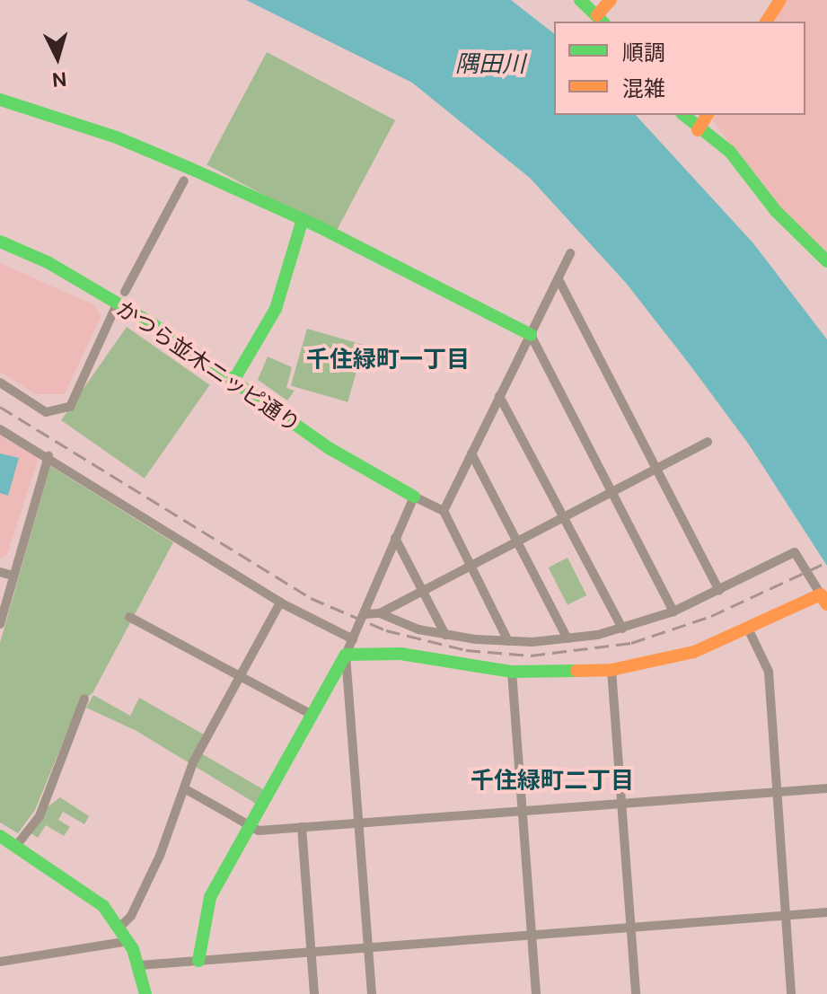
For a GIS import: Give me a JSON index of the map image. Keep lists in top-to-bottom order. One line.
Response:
{"streets":{"street":["かつら並木ニッピ通り"]},"districts":["千住緑町一丁目","千住緑町二丁目"],"water":["隅田川"],"legend":["順調","混雑"],"north":"bottom"}
